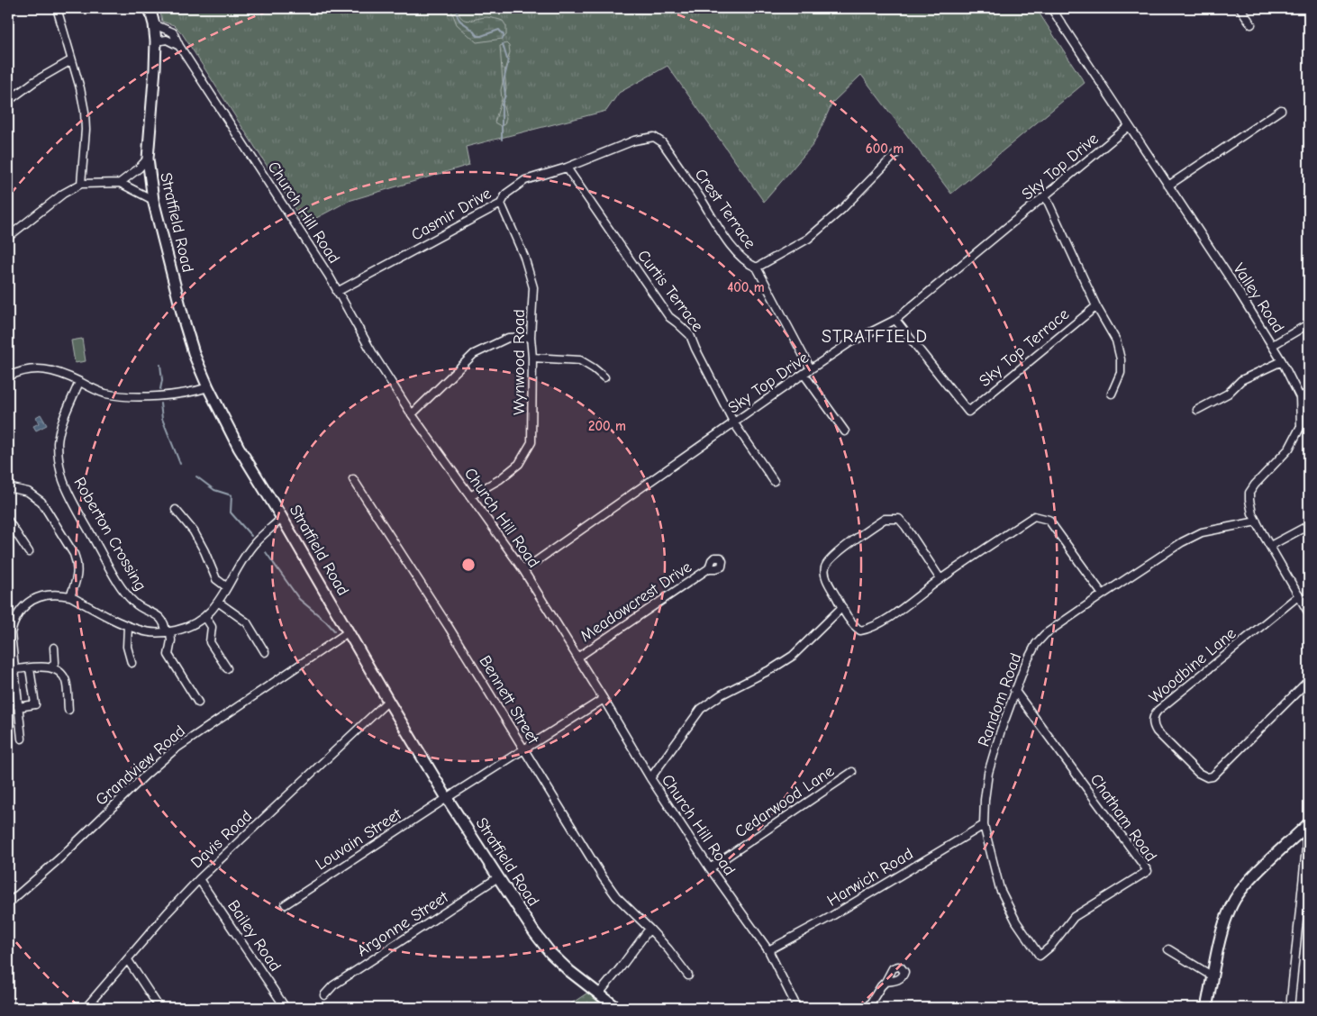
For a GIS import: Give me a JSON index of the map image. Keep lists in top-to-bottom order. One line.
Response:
{"streets":{"main road":["Stratfield Road"],"street":["Sky Top Drive","Crest Terrace","Church Hill Road","Casmir Drive","Curtis Terrace","Valley Road","Sky Top Terrace","Wynwood Road","Roberton Crossing","Meadowcrest Drive","Woodbine Lane","Bennett Street","Random Road","Grandview Road","Cedarwood Lane","Chatham Road","Davis Road","Louvain Street","Harwich Road","Argonne Street","Bailey Road"]},"crossings":[["Sky Top Drive","Crest Terrace"],["Sky Top Drive","Church Hill Road"],["Sky Top Drive","Curtis Terrace"],["Sky Top Drive","Valley Road"],["Sky Top Drive","Sky Top Terrace"],["Crest Terrace","Casmir Drive"],["Church Hill Road","Casmir Drive"],["Church Hill Road","Stratfield Road"],["Church Hill Road","Wynwood Road"],["Church Hill Road","Meadowcrest Drive"],["Church Hill Road","Cedarwood Lane"],["Church Hill Road","Louvain Street"],["Church Hill Road","Harwich Road"],["Casmir Drive","Curtis Terrace"],["Casmir Drive","Wynwood Road"],["Stratfield Road","Grandview Road"],["Stratfield Road","Davis Road"],["Stratfield Road","Louvain Street"],["Stratfield Road","Argonne Street"],["Valley Road","Woodbine Lane"],["Valley Road","Random Road"],["Bennett Street","Louvain Street"],["Random Road","Chatham Road"],["Random Road","Harwich Road"],["Davis Road","Bailey Road"]],"districts":["STRATFIELD"],"rings":["600 m","400 m","200 m"]}
